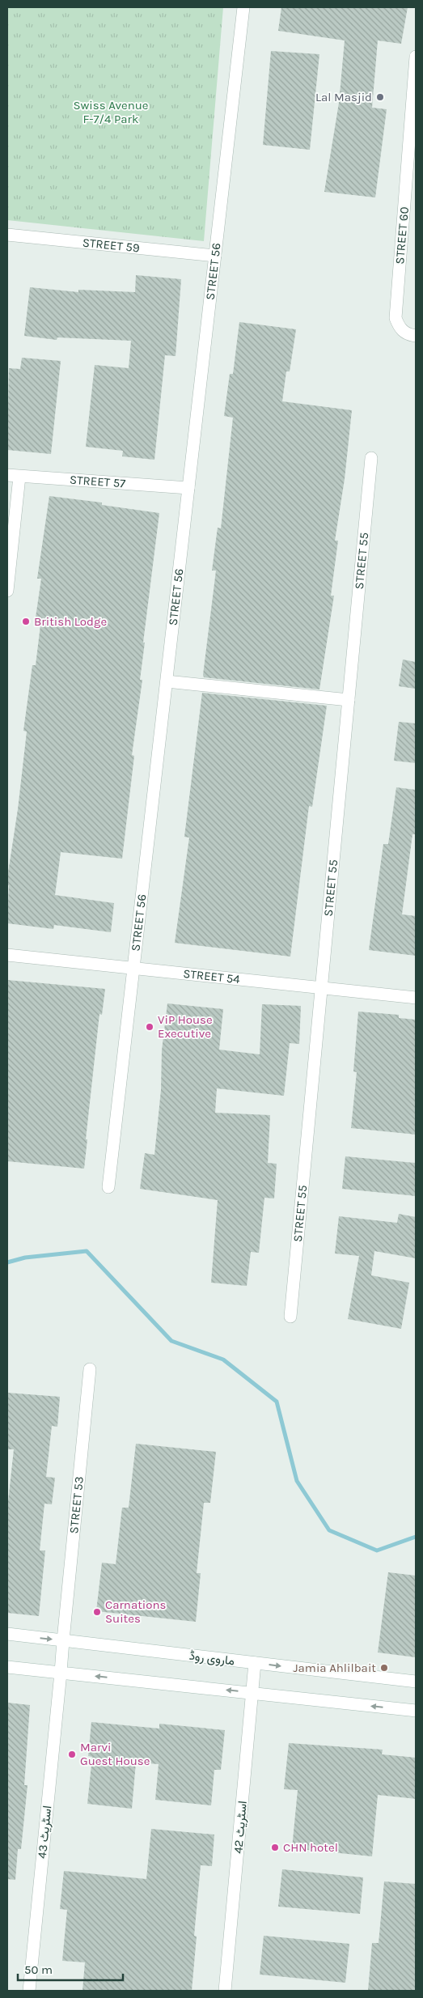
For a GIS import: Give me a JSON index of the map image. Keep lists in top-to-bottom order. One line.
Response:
{"streets":{"street":["STREET 60","STREET 59","STREET 56","STREET 57","STREET 55","STREET 54","STREET 53","ماروی روڈ","اسٹریٹ 42","اسٹریٹ 43"]},"crossings":[["STREET 59","STREET 56"],["STREET 56","STREET 57"],["STREET 56","STREET 54"],["STREET 55","STREET 54"],["STREET 53","ماروی روڈ"],["STREET 53","اسٹریٹ 43"],["ماروی روڈ","اسٹریٹ 42"]],"parks":["Swiss Avenue F-7/4 Park"],"places":["Lal Masjid","British Lodge","ViP House Executive","Carnations Suites","Jamia Ahlilbait","Marvi Guest House","CHN hotel"],"scale_bar":"50 m"}
